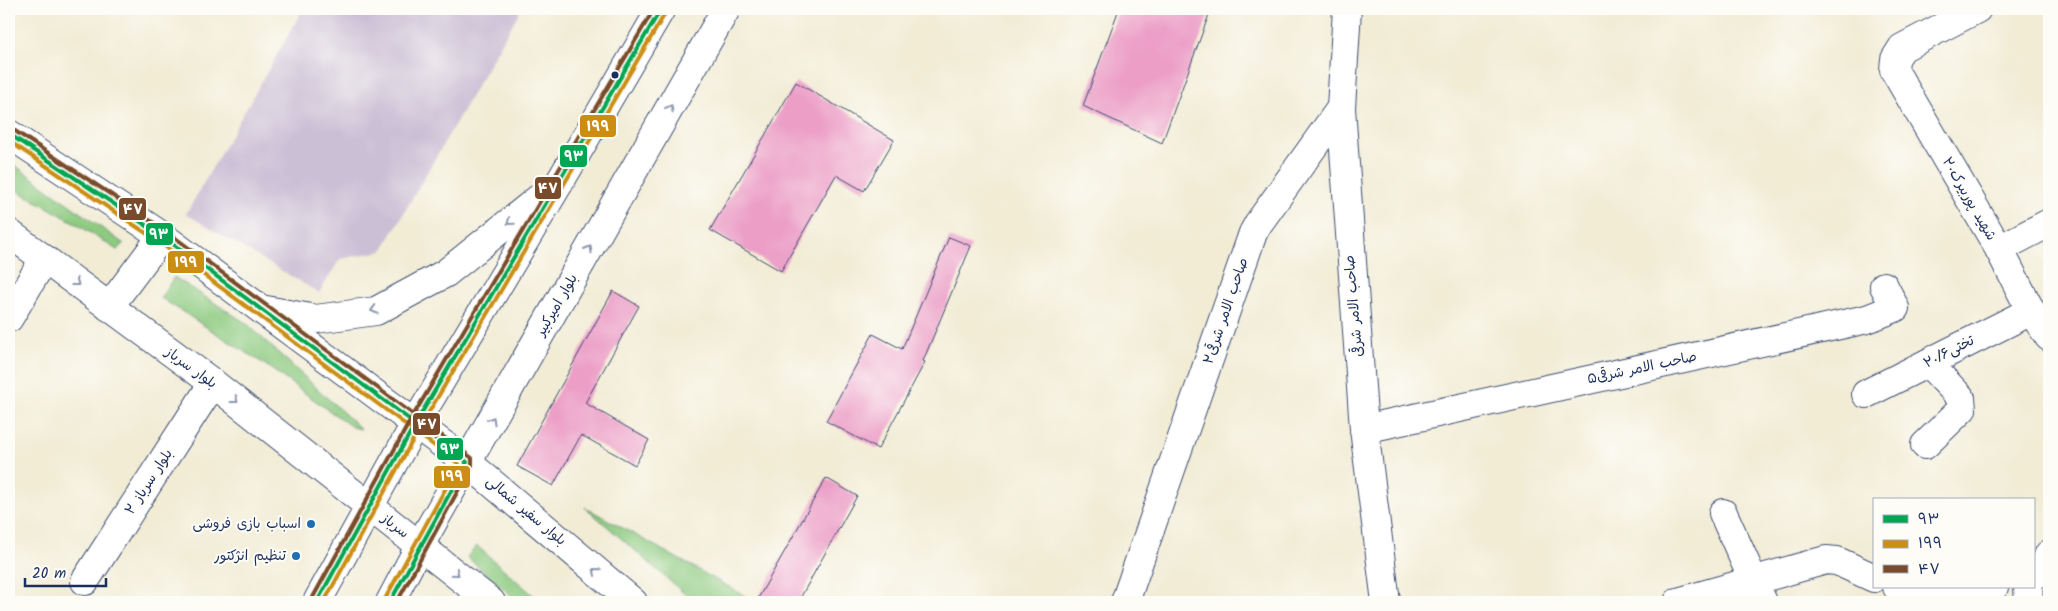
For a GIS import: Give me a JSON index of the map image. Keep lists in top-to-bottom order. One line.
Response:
{"streets":{"street":["شهید پوربیرک۲۰","بلوار امیرکبیر","صاحب الامر شرقی","۲صاحب الامر شرقی","تختی۲۰/۶","بلوار سرباز","صاحب الامر شرقی۵","۲ بلوار سرباز","بلوار سفیر شمالی","سرباز"]},"crossings":[["شهید پوربیرک۲۰","تختی۲۰/۶"],["بلوار امیرکبیر","بلوار سفیر شمالی"],["بلوار امیرکبیر","سرباز"],["صاحب الامر شرقی","۲صاحب الامر شرقی"],["صاحب الامر شرقی","صاحب الامر شرقی۵"],["بلوار سرباز","۲ بلوار سرباز"],["بلوار سرباز","سرباز"]],"places":["اسباب بازی فروشی","تنظیم انژکتور"],"lines":["transit line ۹۳","transit line ۴۷","transit line ۱۹۹"],"legend":["۹۳","۱۹۹","۴۷"],"scale_bar":"20 m"}
